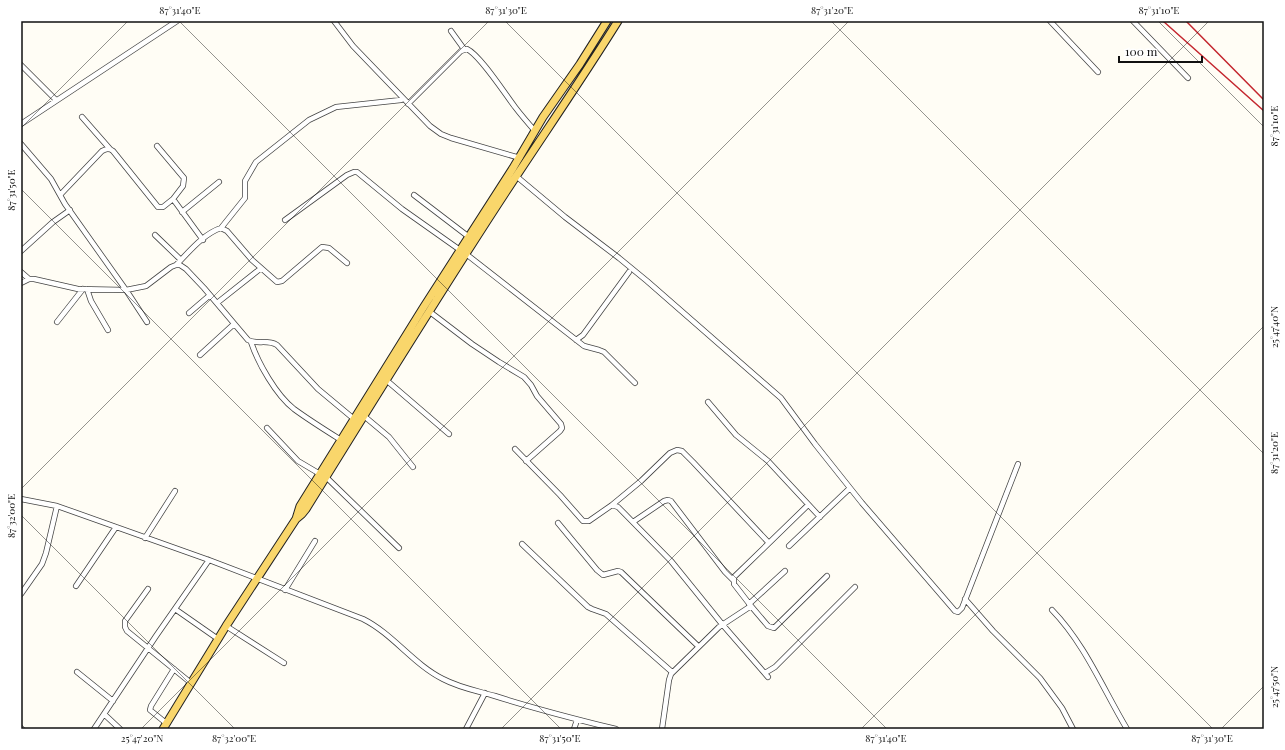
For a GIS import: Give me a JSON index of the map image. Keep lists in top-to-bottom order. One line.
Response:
{"scale_bar":"100 m","coordinates":["87°31'40\"E","87°31'30\"E","87°31'20\"E","87°31'10\"E","87°31'50\"E","25°47'40\"N","87°32'00\"E","25°47'50\"N","25°47'20\"N"]}
